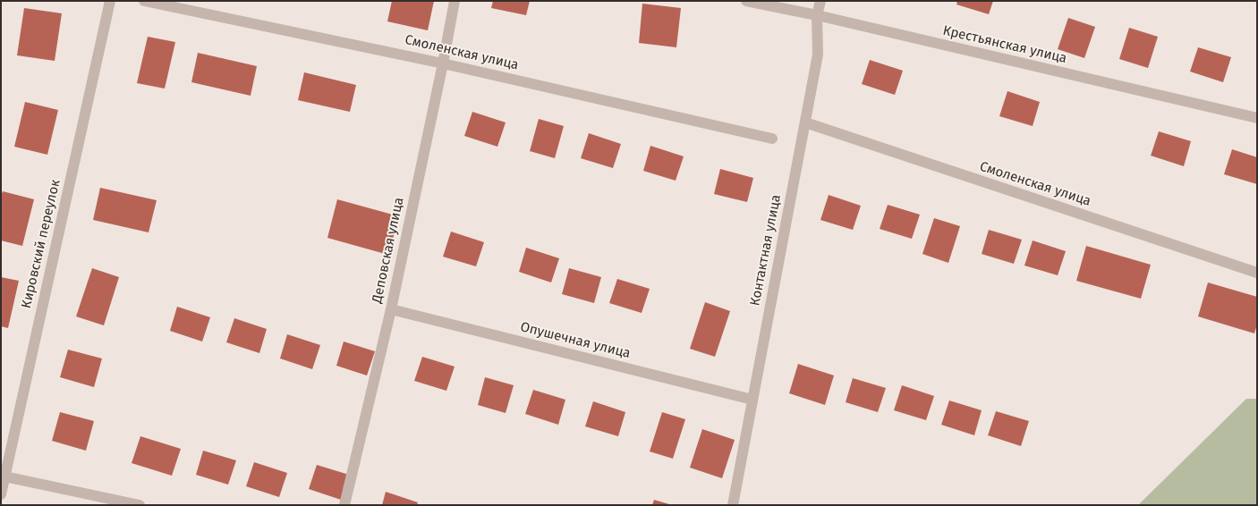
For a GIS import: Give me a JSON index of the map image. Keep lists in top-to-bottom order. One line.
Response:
{"streets":{"street":["Крестьянская улица","Смоленская улица","Кировский переулок","Деповская улица","Контактная улица","Опушечная улица"]},"crossings":[["Крестьянская улица","Контактная улица"],["Смоленская улица","Деповская улица"],["Смоленская улица","Контактная улица"],["Деповская улица","Опушечная улица"],["Контактная улица","Опушечная улица"]]}
